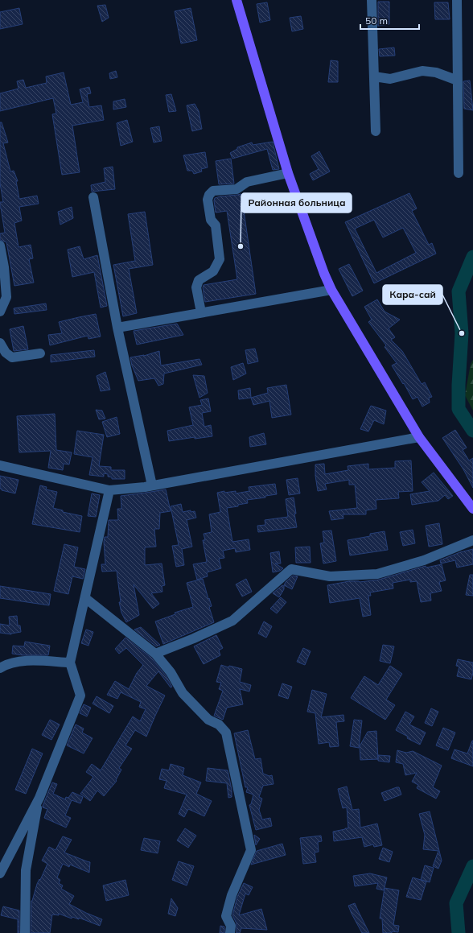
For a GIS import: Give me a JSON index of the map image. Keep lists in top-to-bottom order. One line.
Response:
{"places":["Районная больница","Кара-сай"],"scale_bar":"50 m"}
